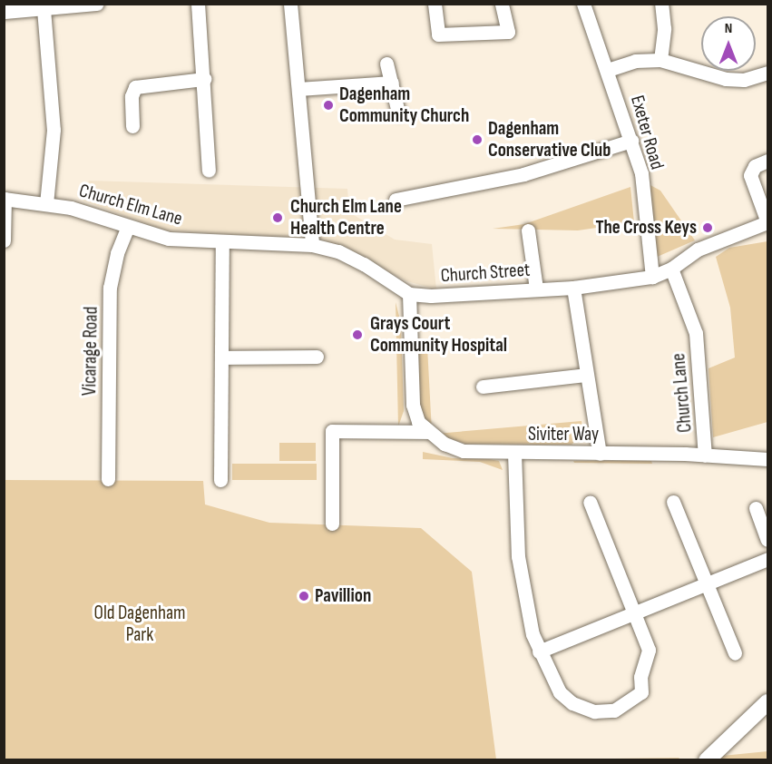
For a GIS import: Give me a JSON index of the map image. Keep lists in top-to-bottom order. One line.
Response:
{"streets":{"street":["Exeter Road","Church Elm Lane","Church Street","Vicarage Road","Church Lane","Siviter Way"]},"crossings":[["Exeter Road","Church Street"],["Church Elm Lane","Vicarage Road"],["Church Street","Church Lane"],["Church Lane","Siviter Way"]],"parks":["Old Dagenham Park"],"places":["Dagenham Community Church","Dagenham Conservative Club","Church Elm Lane Health Centre","The Cross Keys","Grays Court Community Hospital","Pavillion"],"north":"top"}
